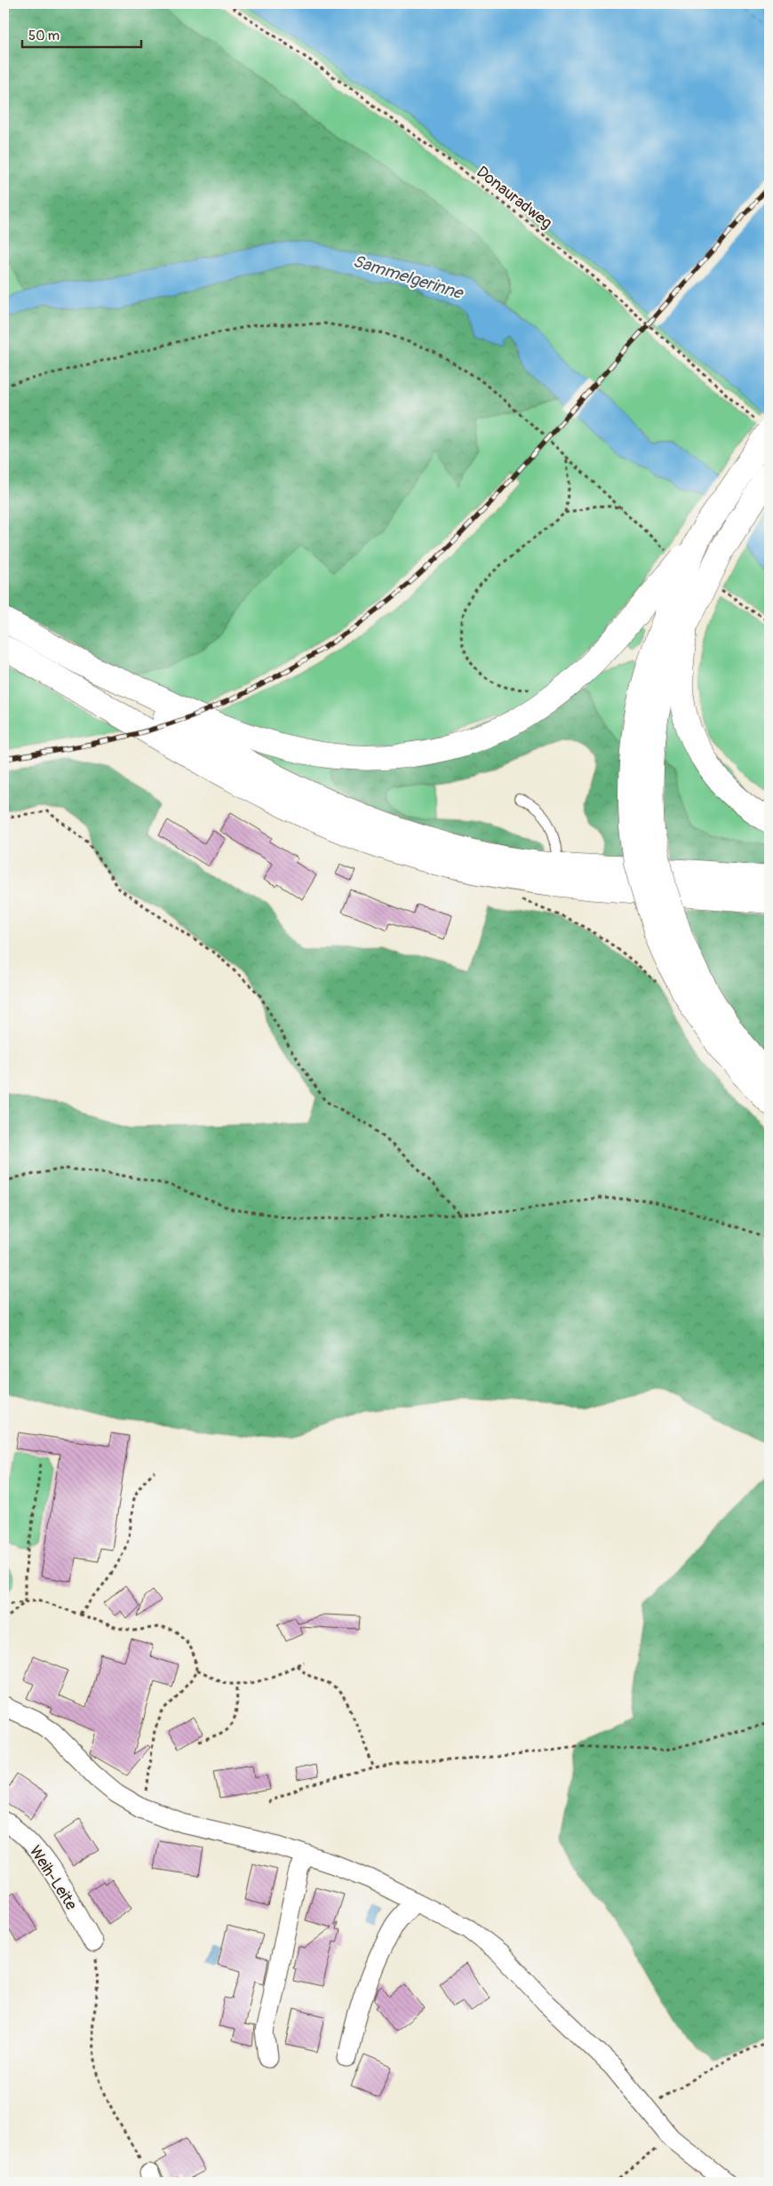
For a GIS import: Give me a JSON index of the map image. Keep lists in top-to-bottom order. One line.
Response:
{"streets":{"street":["Weih-Leite"],"path":["Donauradweg"]},"water":["Sammelgerinne"],"scale_bar":"50 m"}
